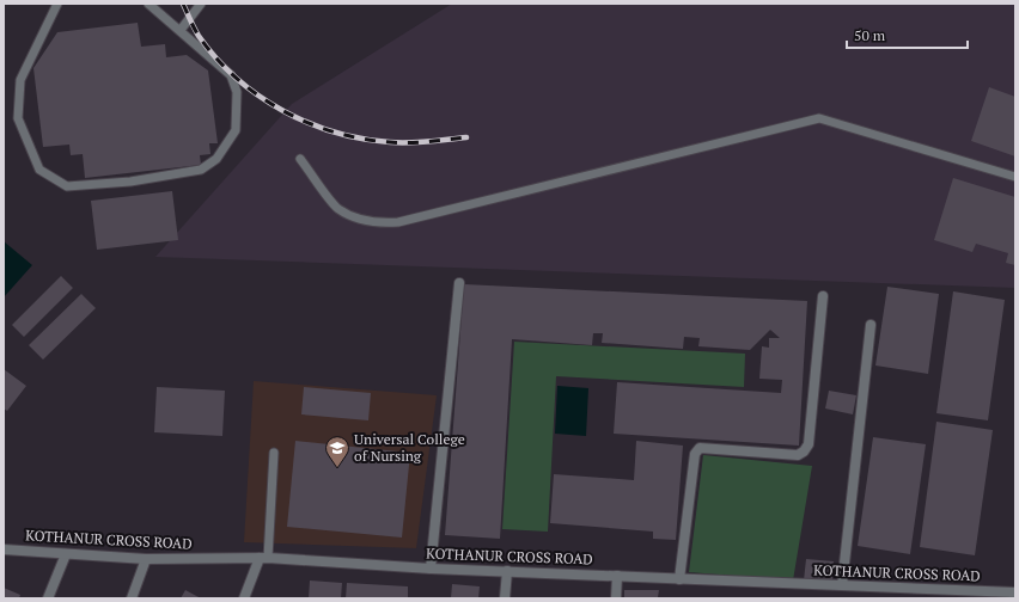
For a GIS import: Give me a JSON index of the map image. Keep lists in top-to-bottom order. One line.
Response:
{"streets":{"street":["KOTHANUR CROSS ROAD"]},"places":{"school or university":["Universal College of Nursing"]},"scale_bar":"50 m"}
